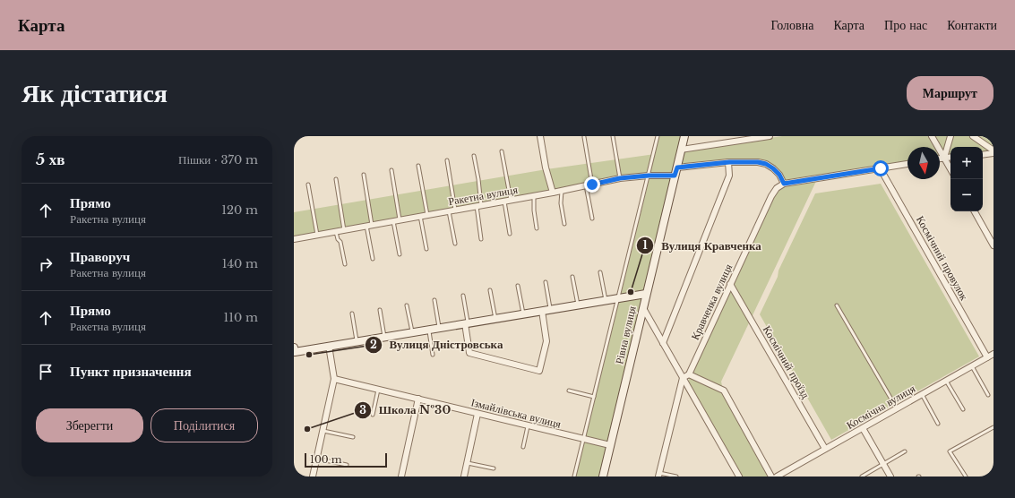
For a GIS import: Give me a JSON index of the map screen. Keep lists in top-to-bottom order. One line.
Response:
{"streets":{"street":["Ракетна вулиця","Космічний провулок","Кравченка вулиця","Рівна вулиця","Космічний проїзд","Космічна вулиця","Ізмайлівська вулиця"]},"crossings":[["Ракетна вулиця","Рівна вулиця"],["Космічний провулок","Космічна вулиця"],["Кравченка вулиця","Космічний проїзд"],["Рівна вулиця","Ізмайлівська вулиця"],["Космічний проїзд","Космічна вулиця"]],"places":["Вулиця Кравченка","Вулиця Дністровська","Школа №30"],"scale_bar":"100 m","north":"bottom","page":{"header":"Карта","nav":["Головна","Карта","Про нас","Контакти"],"buttons":["Маршрут",["Зберегти","Поділитися"]],"title":"Як дістатися","heading":["5 хв","Пішки · 370 m"],"map_buttons":["+","−"],"list":[["Прямо","Ракетна вулиця","120 m"],["Праворуч","Ракетна вулиця","140 m"],["Прямо","Ракетна вулиця","110 m"],"Пункт призначення"],"scale":"100 m"}}
